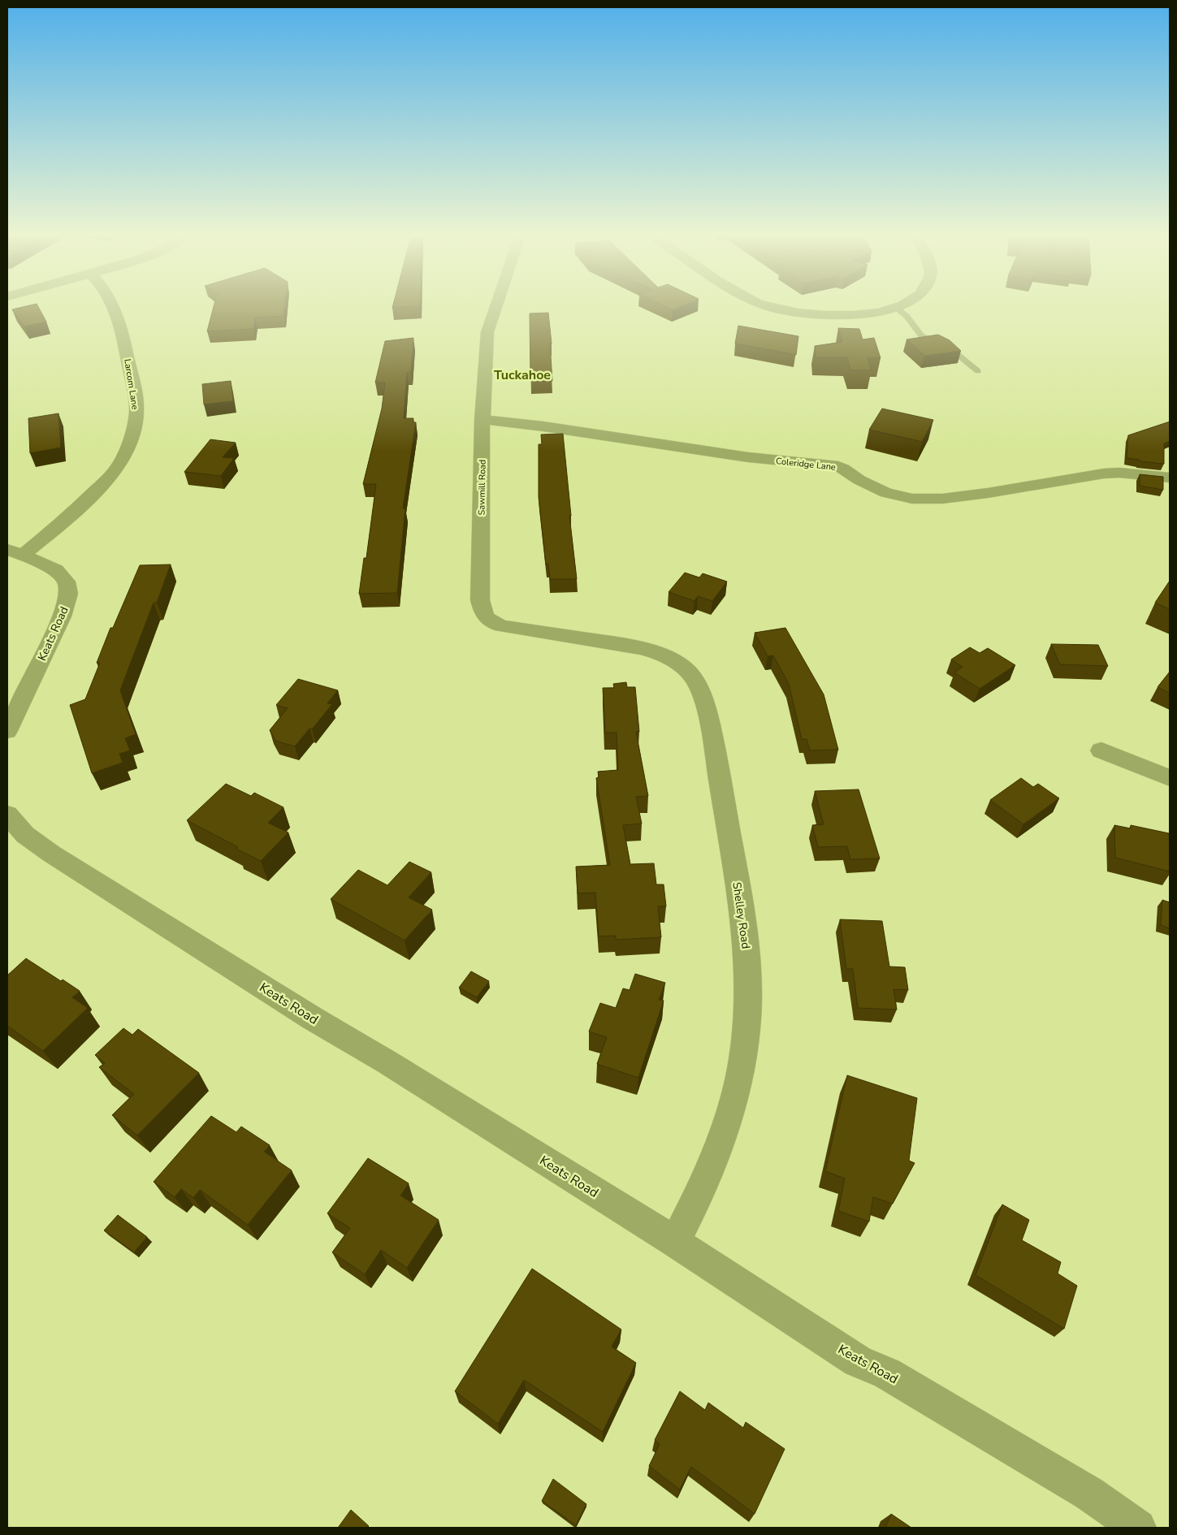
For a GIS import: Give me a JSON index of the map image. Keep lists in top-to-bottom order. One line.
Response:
{"streets":{"street":["Larcom Lane","Coleridge Lane","Sawmill Road","Keats Road","Shelley Road"]},"crossings":[["Larcom Lane","Keats Road"],["Coleridge Lane","Sawmill Road"],["Sawmill Road","Shelley Road"],["Keats Road","Shelley Road"]],"districts":["Tuckahoe"]}
